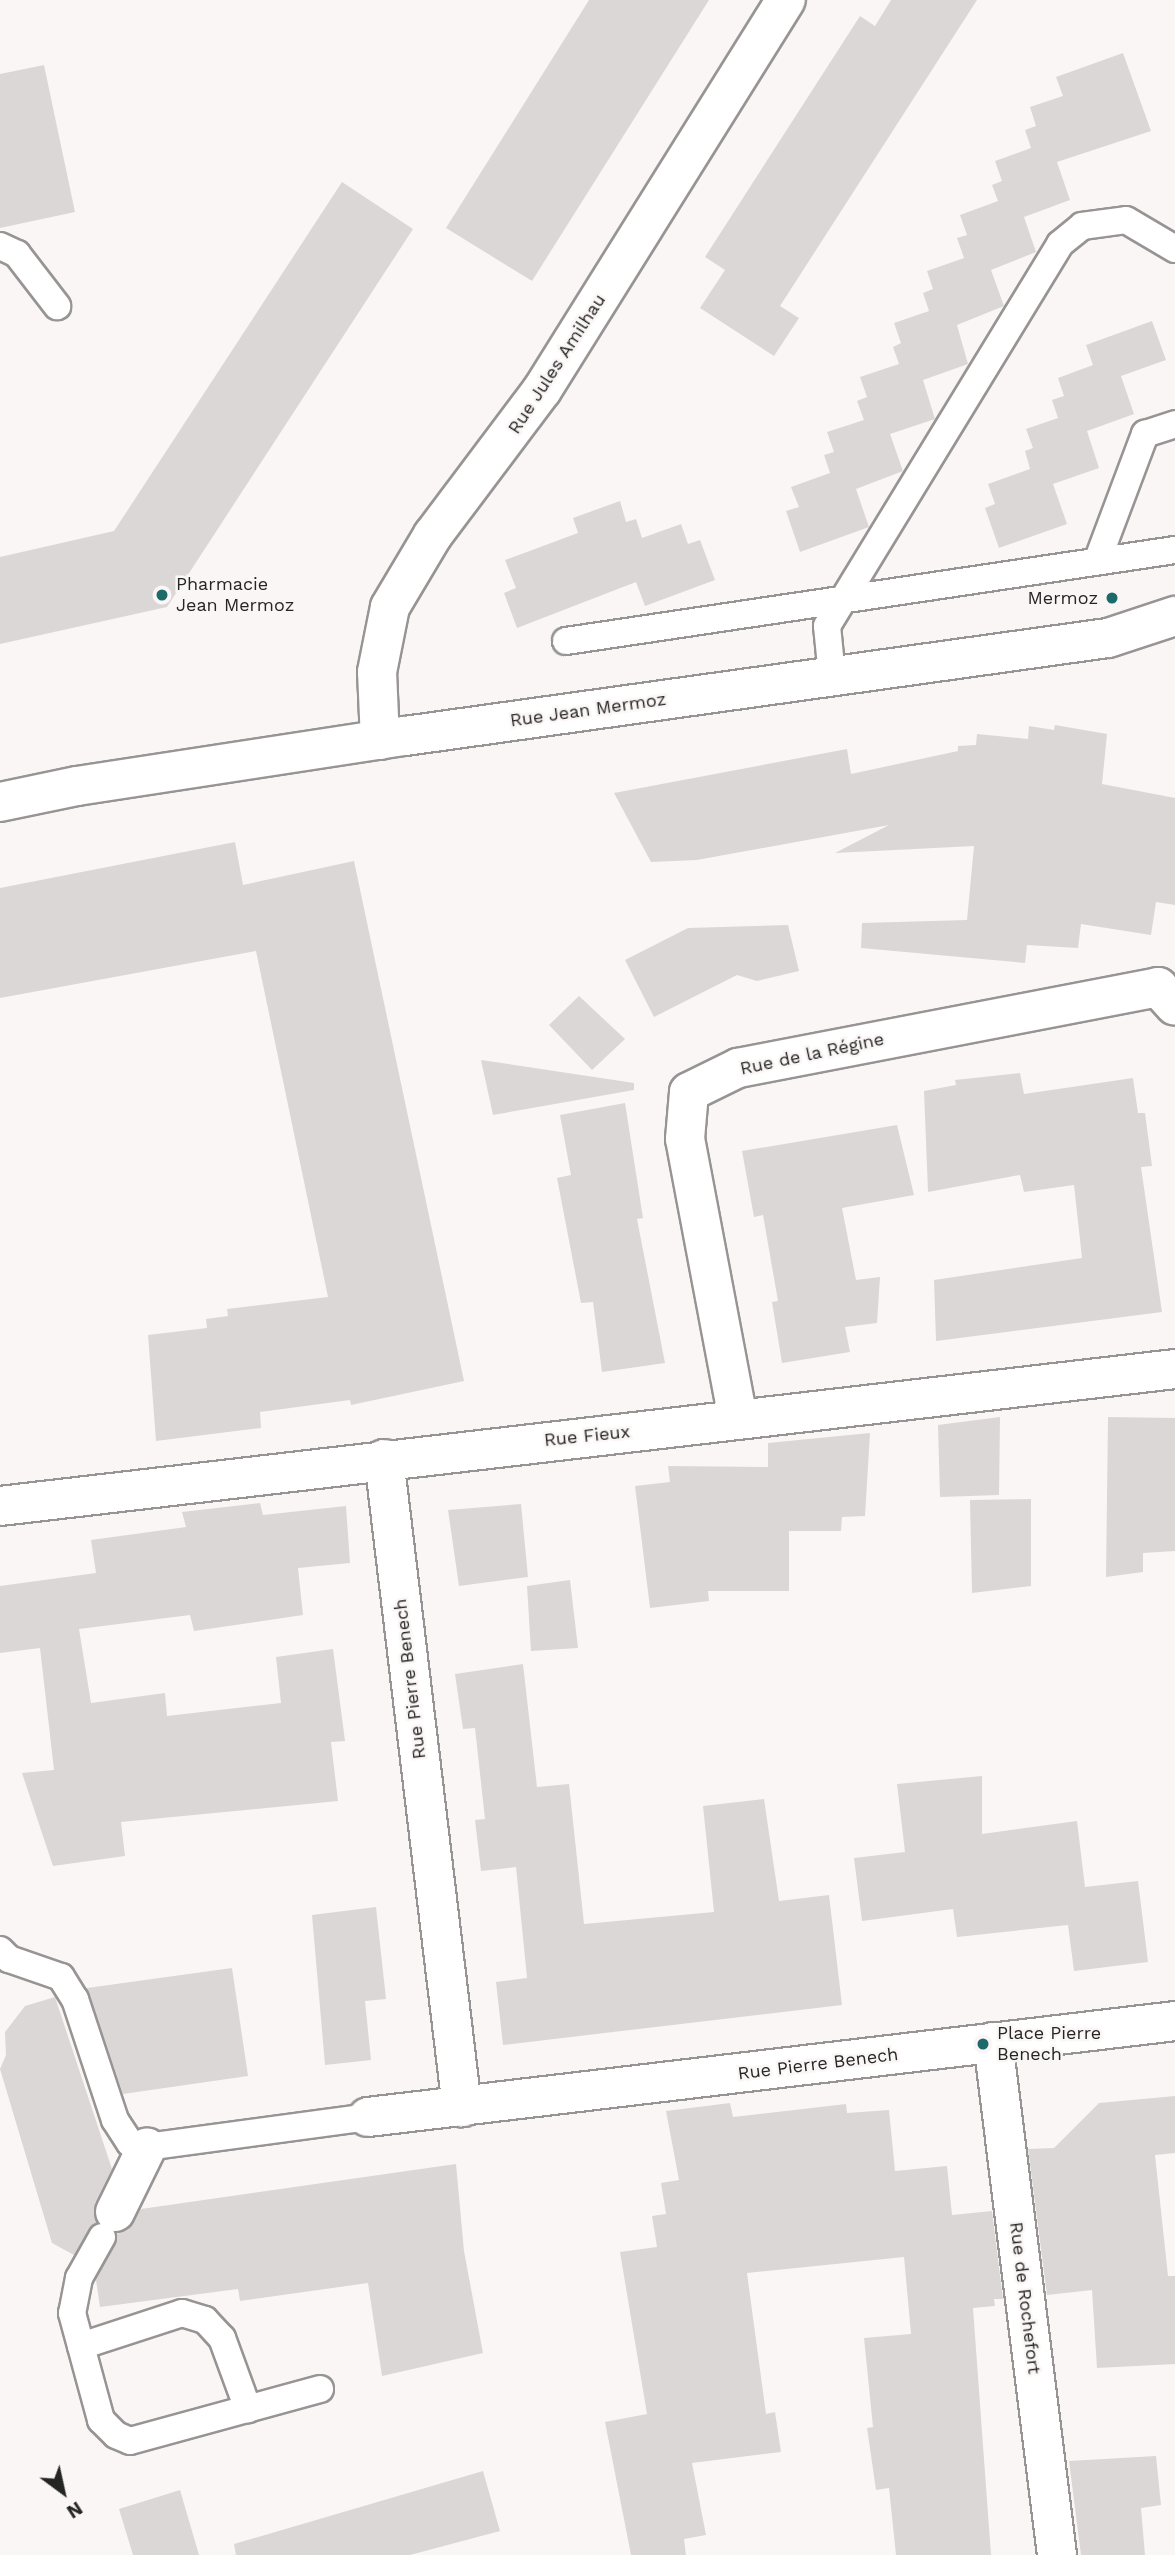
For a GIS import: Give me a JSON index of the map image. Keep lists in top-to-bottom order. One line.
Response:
{"streets":{"street":["Rue Jules Amilhau","Rue Jean Mermoz","Rue de la Régine","Rue Fieux","Rue Pierre Benech","Rue de Rochefort"]},"crossings":[["Rue Jules Amilhau","Rue Jean Mermoz"],["Rue de la Régine","Rue Fieux"],["Rue Fieux","Rue Pierre Benech"],["Rue Pierre Benech","Rue de Rochefort"]],"places":["Pharmacie Jean Mermoz","Mermoz","Place Pierre Benech"],"north":"bottom right"}
